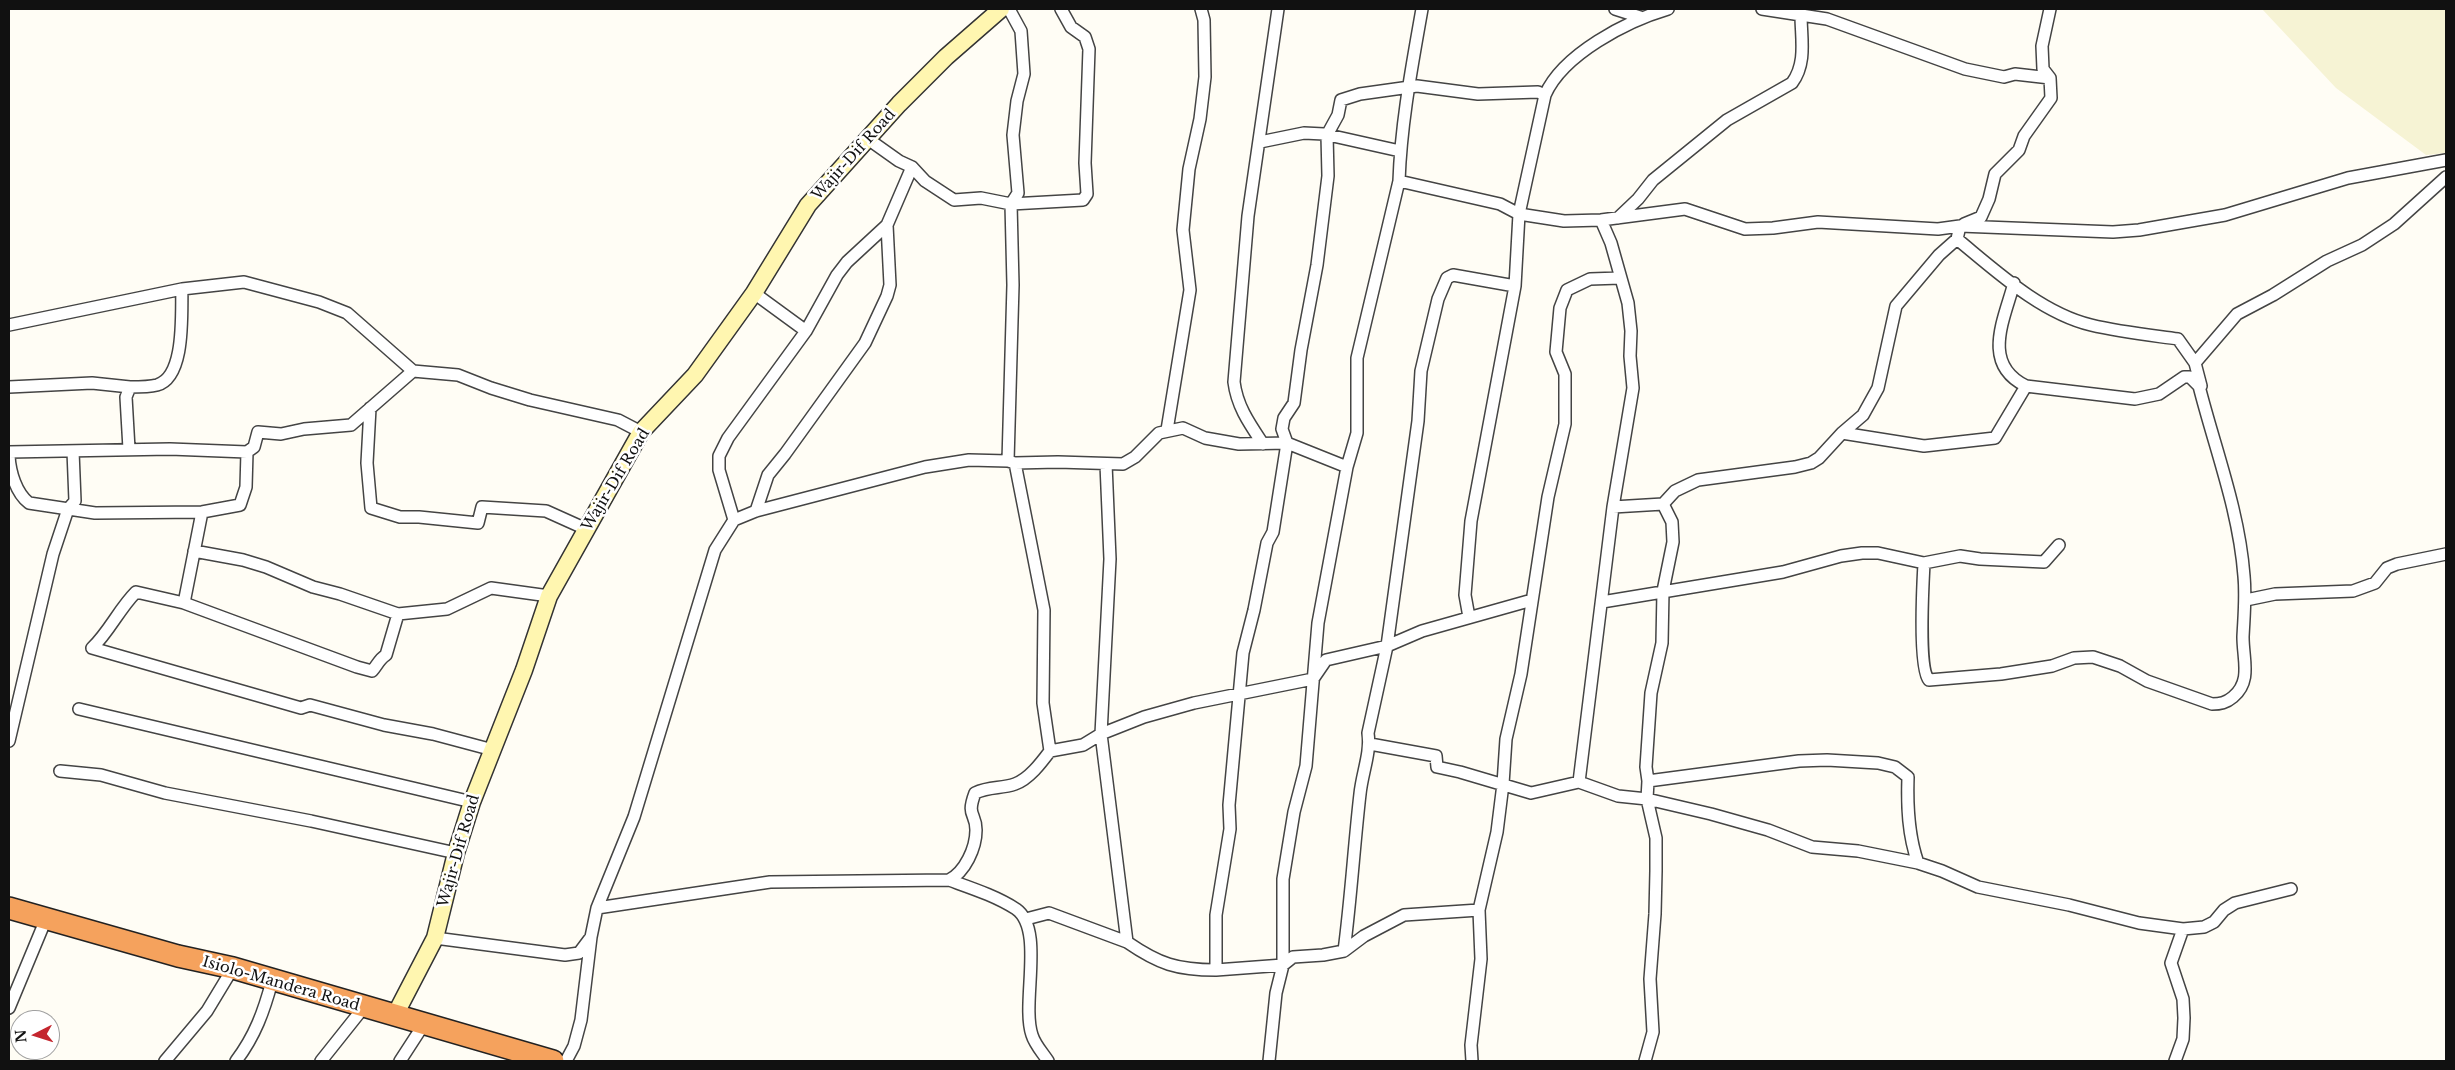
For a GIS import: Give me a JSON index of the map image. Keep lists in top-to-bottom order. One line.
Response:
{"streets":{"highway":["Isiolo-Mandera Road"],"main road":["Wajir-Dif Road"]},"crossings":[["Wajir-Dif Road","Isiolo-Mandera Road"]],"north":"left"}
